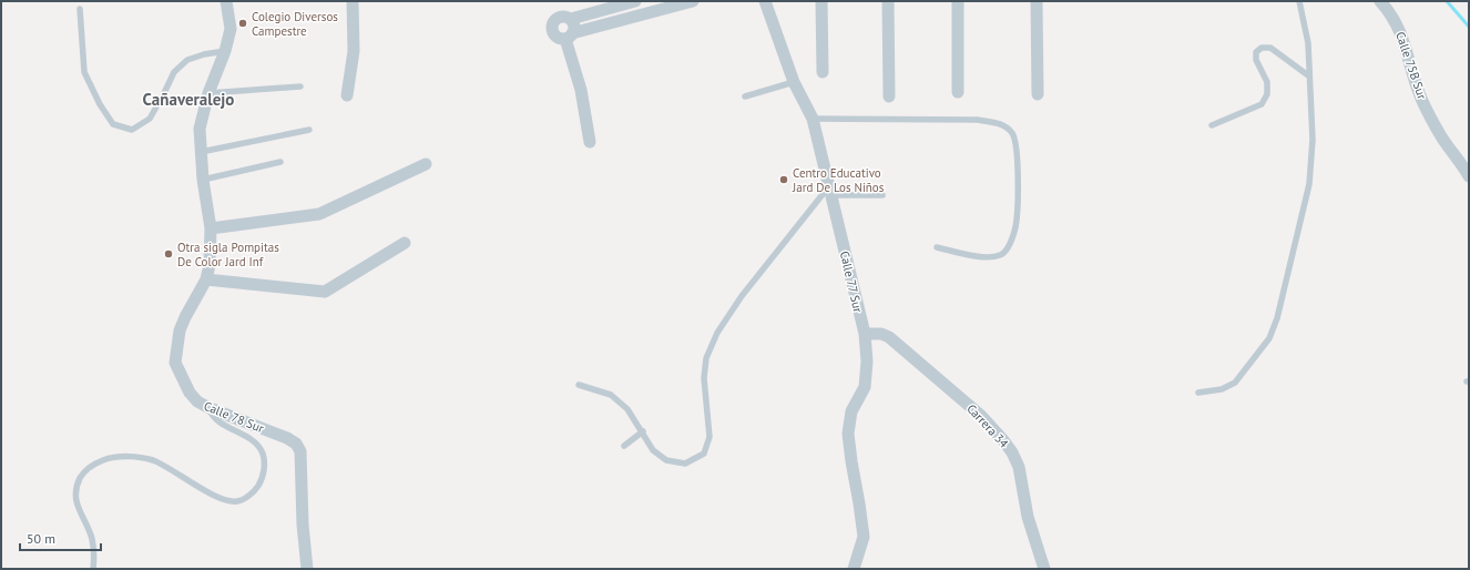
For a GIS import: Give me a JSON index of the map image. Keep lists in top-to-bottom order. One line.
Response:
{"streets":{"street":["Calle 75B Sur","Calle 77 Sur","Calle 78 Sur","Carrera 34"]},"crossings":[["Calle 77 Sur","Carrera 34"]],"districts":["Cañaveralejo"],"places":["Colegio Diversos Campestre","Centro Educativo Jard De Los Niños","Otra sigla Pompitas De Color Jard Inf"],"scale_bar":"50 m"}
